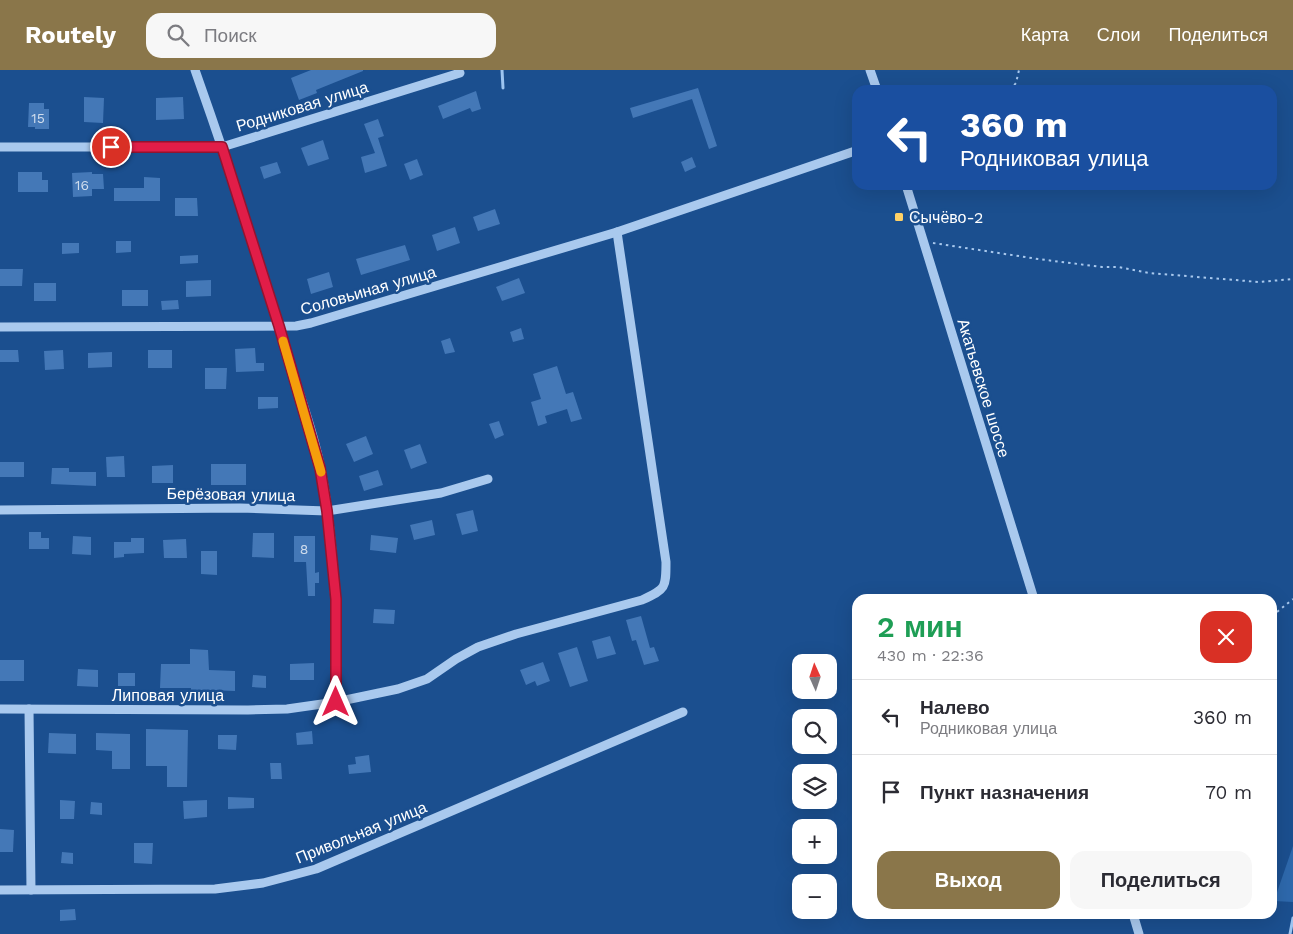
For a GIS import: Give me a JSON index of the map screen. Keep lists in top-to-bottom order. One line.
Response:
{"streets":{"street":["Родниковая улица","Соловьиная улица","Акатьевское шоссе","Берёзовая улица","Липовая улица","Привольная улица"]},"crossings":[["Соловьиная улица","Липовая улица"]],"places":{"transit":["Сычёво-2"]},"house_numbers":["15","16","8"],"north":"top","page":{"header":"Routely","search":"Поиск","nav":["Карта","Слои","Поделиться"],"turn":["360 m","Родниковая улица"],"heading":["2 мин","430 m · 22:36"],"map_buttons":["+","−"],"list":[{"name":"Налево","note":"Родниковая улица","value":"360 m"},{"name":"Пункт назначения","value":"70 m"}],"buttons":["Выход","Поделиться"]}}
